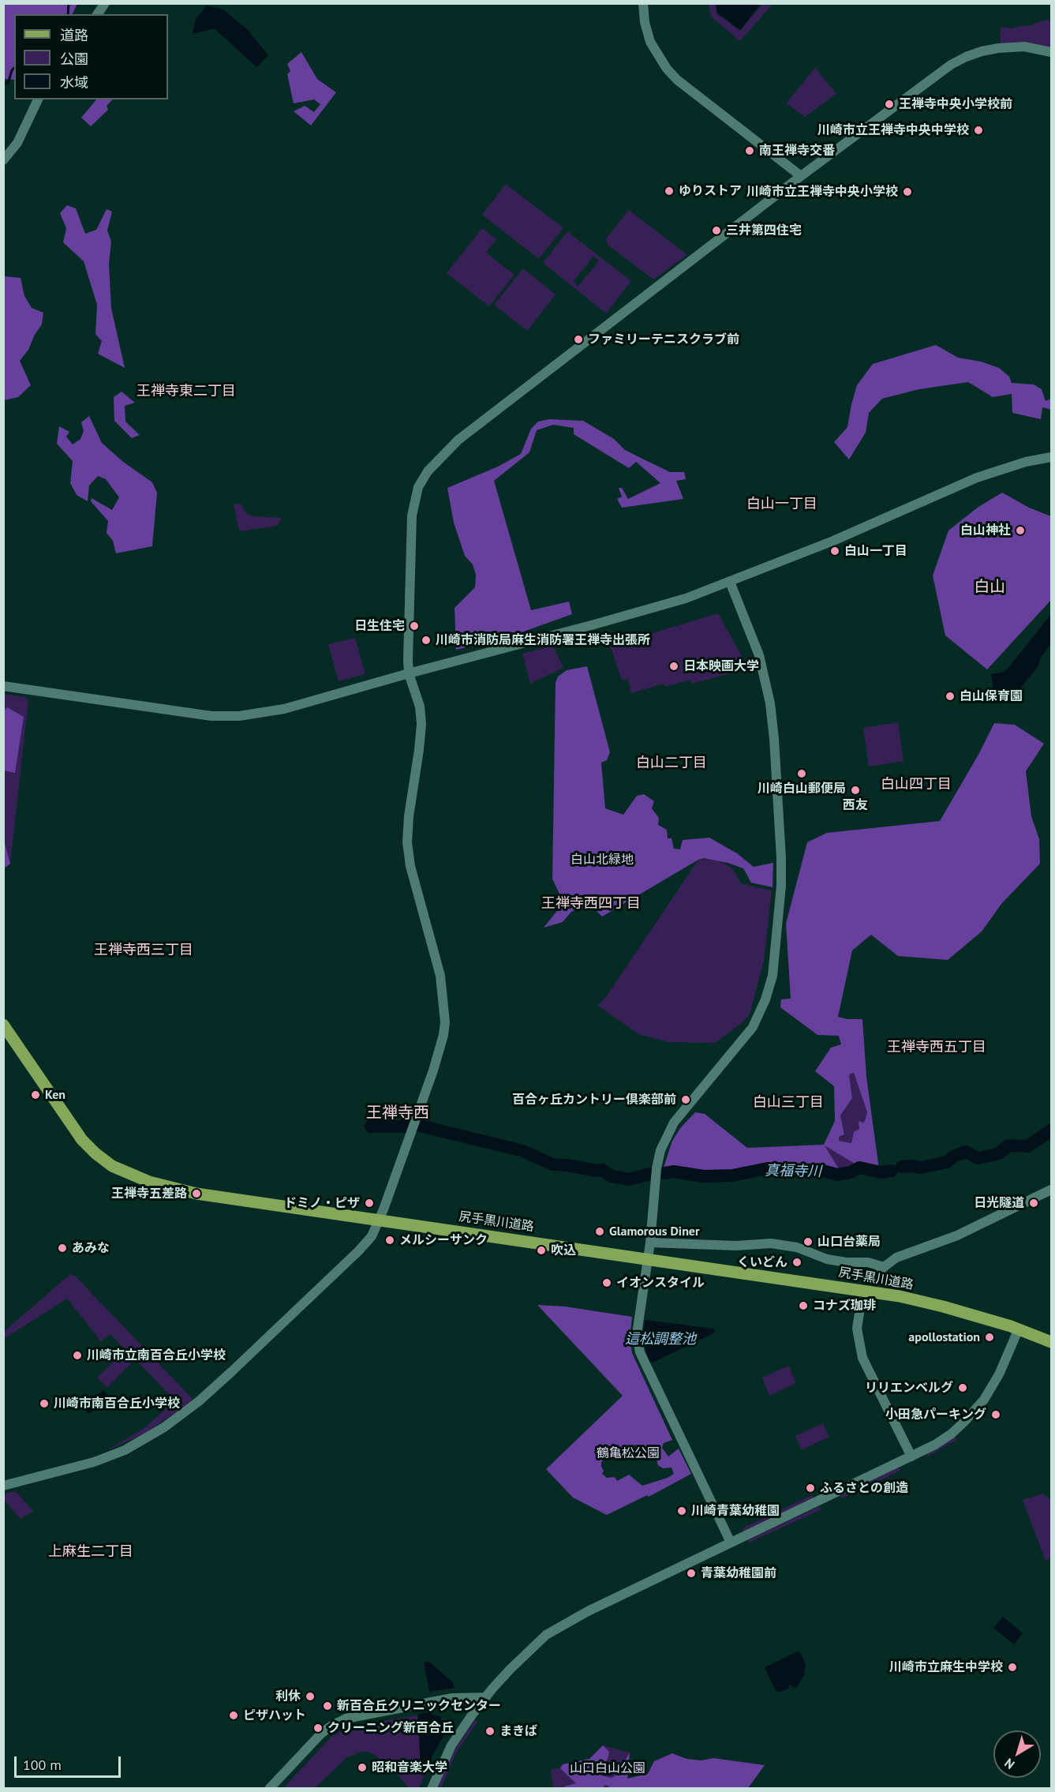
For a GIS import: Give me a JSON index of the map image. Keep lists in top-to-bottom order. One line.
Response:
{"streets":{"main road":["尻手黒川道路"]},"districts":["王禅寺東二丁目","白山一丁目","白山","白山二丁目","白山四丁目","王禅寺西四丁目","王禅寺西三丁目","王禅寺西五丁目","白山三丁目","王禅寺西","上麻生二丁目"],"water":["真福寺川","這松調整池"],"parks":["白山北緑地","鶴亀松公園","山口白山公園"],"places":["王禅寺中央小学校前","川崎市立王禅寺中央中学校","南王禅寺交番","ゆりストア","川崎市立王禅寺中央小学校","三井第四住宅","ファミリーテニスクラブ前","白山神社","白山一丁目","日生住宅","川崎市消防局麻生消防署王禅寺出張所","日本映画大学","白山保育園","川崎白山郵便局","西友","Ken","百合ヶ丘カントリー倶楽部前","王禅寺五差路","ドミノ・ピザ","日光隧道","Glamorous Diner","メルシーサンク","山口台薬局","あみな","吹込","くいどん","イオンスタイル","コナズ珈琲","apollostation","川崎市立南百合丘小学校","リリエンベルグ","川崎市南百合丘小学校","小田急パーキング","ふるさとの創造","川崎青葉幼稚園","青葉幼稚園前","川崎市立麻生中学校","利休","新百合丘クリニックセンター","ピザハット","クリーニング新百合丘","まきば","昭和音楽大学"],"legend":["道路","公園","水域"],"scale_bar":"100 m","north":"bottom left"}
